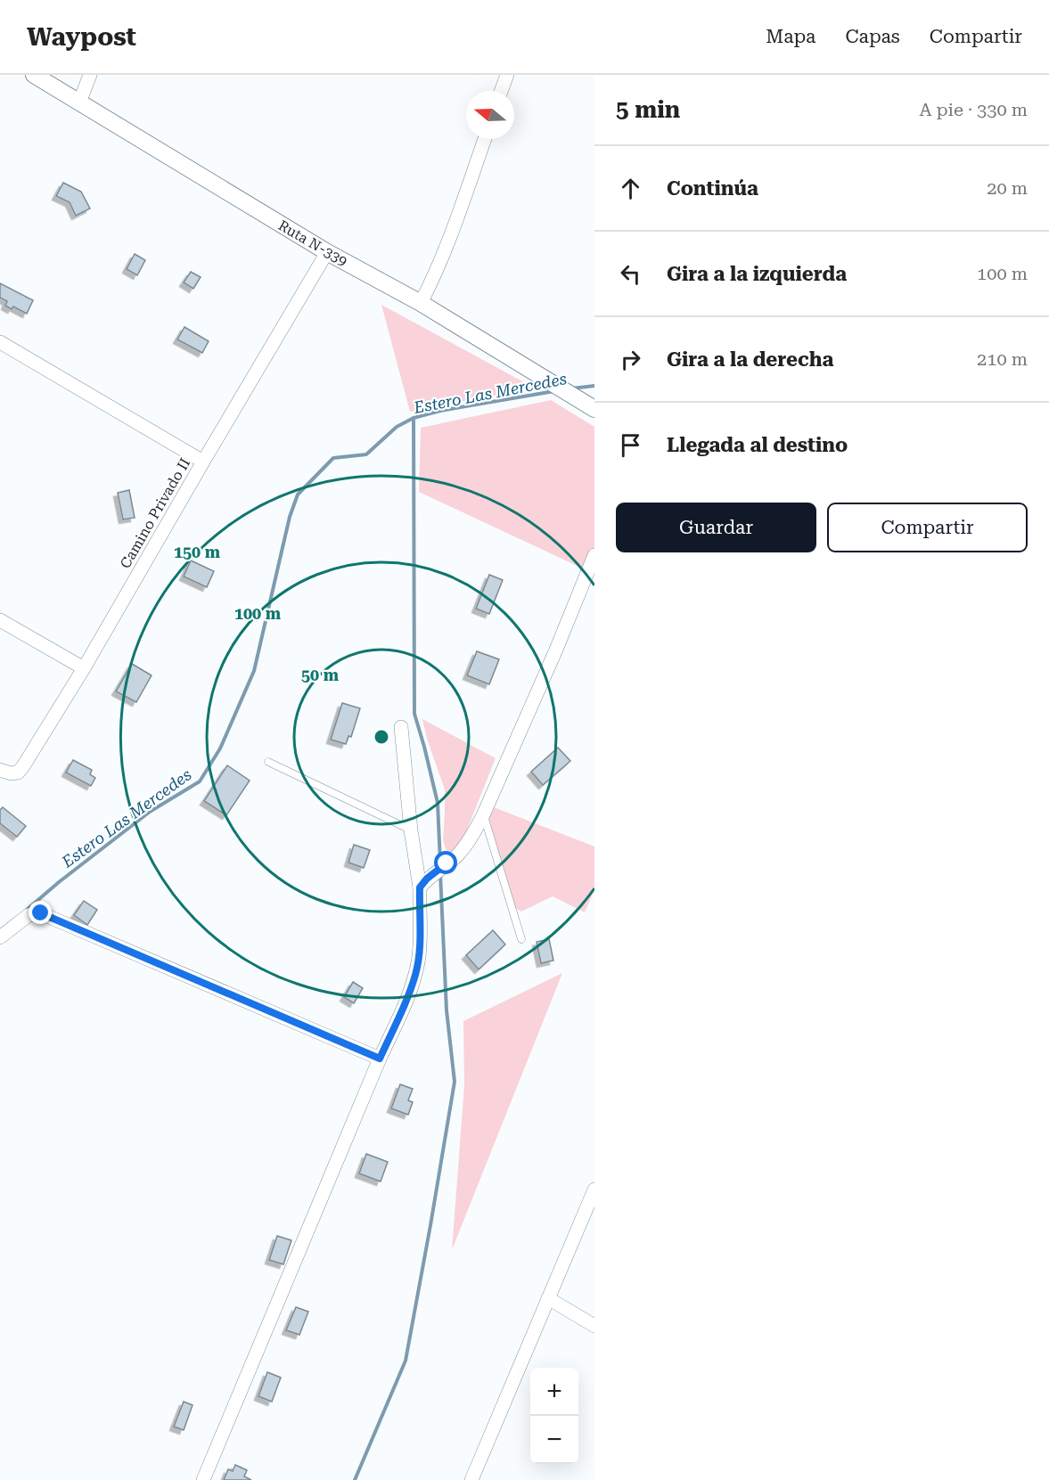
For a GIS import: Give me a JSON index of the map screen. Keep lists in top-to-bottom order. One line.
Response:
{"streets":{"street":["Ruta N-339","Camino Privado II"]},"crossings":[["Ruta N-339","Camino Privado II"]],"water":["Estero Las Mercedes"],"north":"left","page":{"header":"Waypost","nav":["Mapa","Capas","Compartir"],"heading":["5 min","A pie · 330 m"],"list":[["Continúa","20 m"],["Gira a la izquierda","100 m"],["Gira a la derecha","210 m"],"Llegada al destino"],"buttons":["Guardar","Compartir"],"map_buttons":["+","−"]},"rings":["150 m","100 m","50 m"]}
